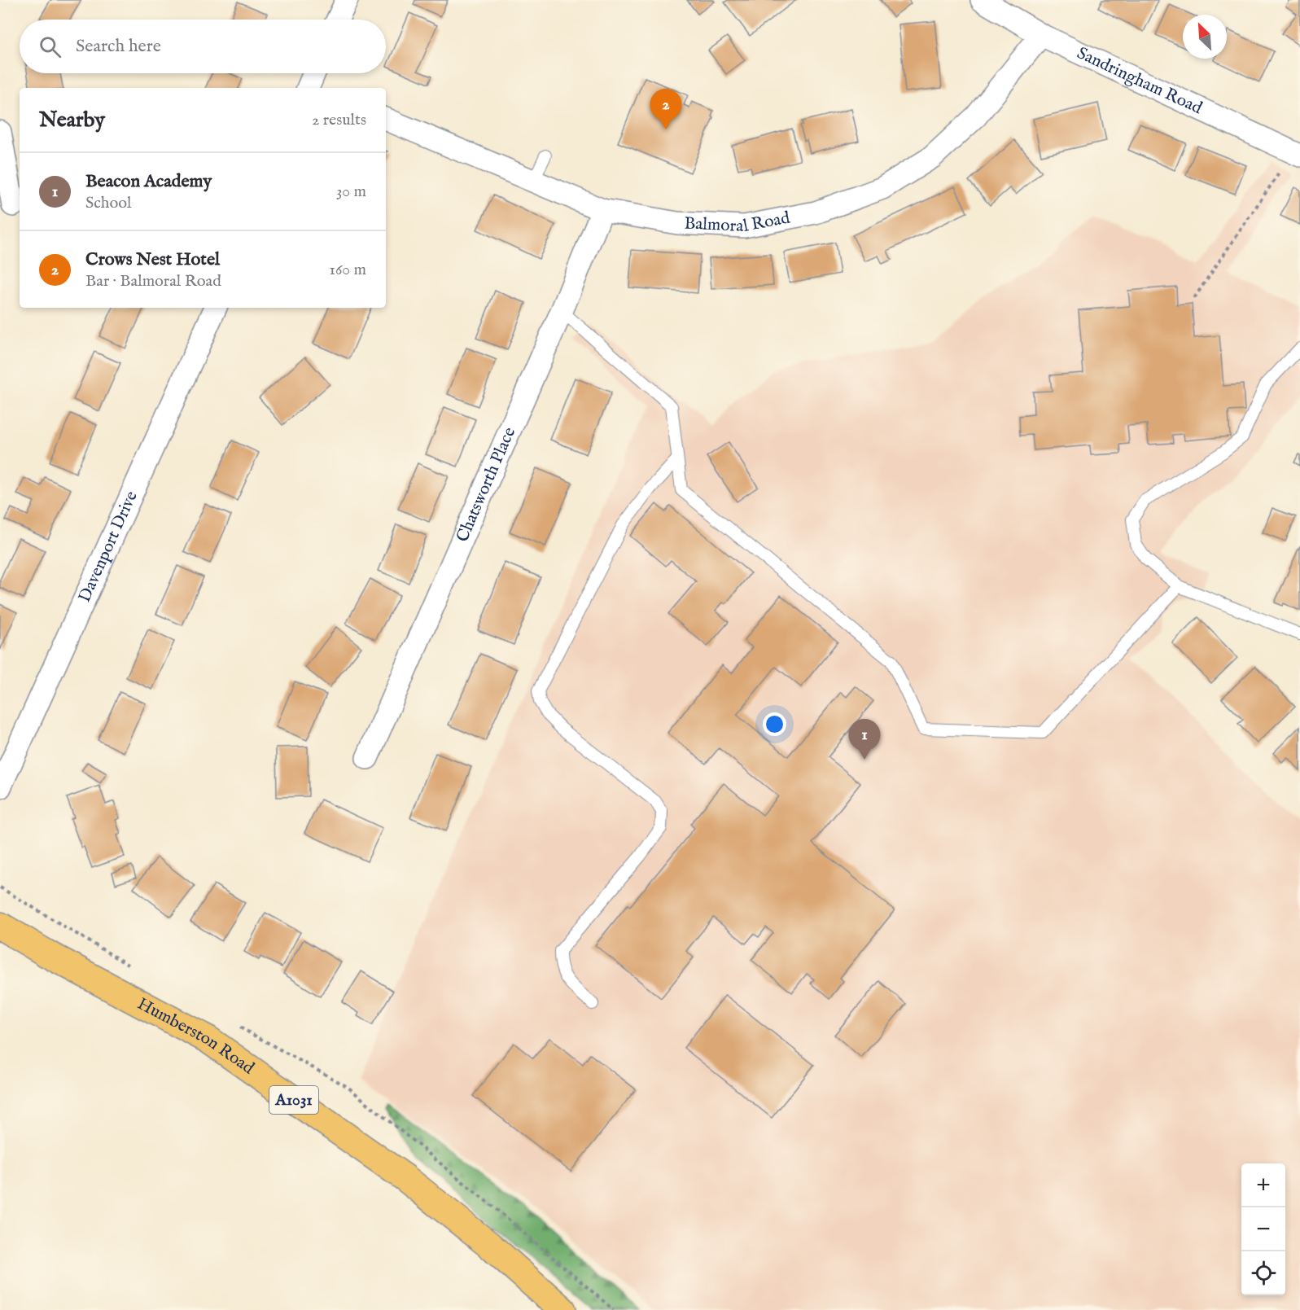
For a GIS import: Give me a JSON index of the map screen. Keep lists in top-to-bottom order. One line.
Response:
{"streets":{"main road":["Humberston Road","A1031"],"street":["Sandringham Road","Balmoral Road","Chatsworth Place","Davenport Drive"]},"crossings":[["Sandringham Road","Balmoral Road"],["Balmoral Road","Chatsworth Place"]],"north":"top left","page":{"search":"Search here","heading":["Nearby","2 results"],"pins":["2","1"],"list":[{"mark":"1","name":"Beacon Academy","note":"School","value":"30 m"},{"mark":"2","name":"Crows Nest Hotel","note":"Bar · Balmoral Road","value":"160 m"}],"map_buttons":["+","−"]}}
